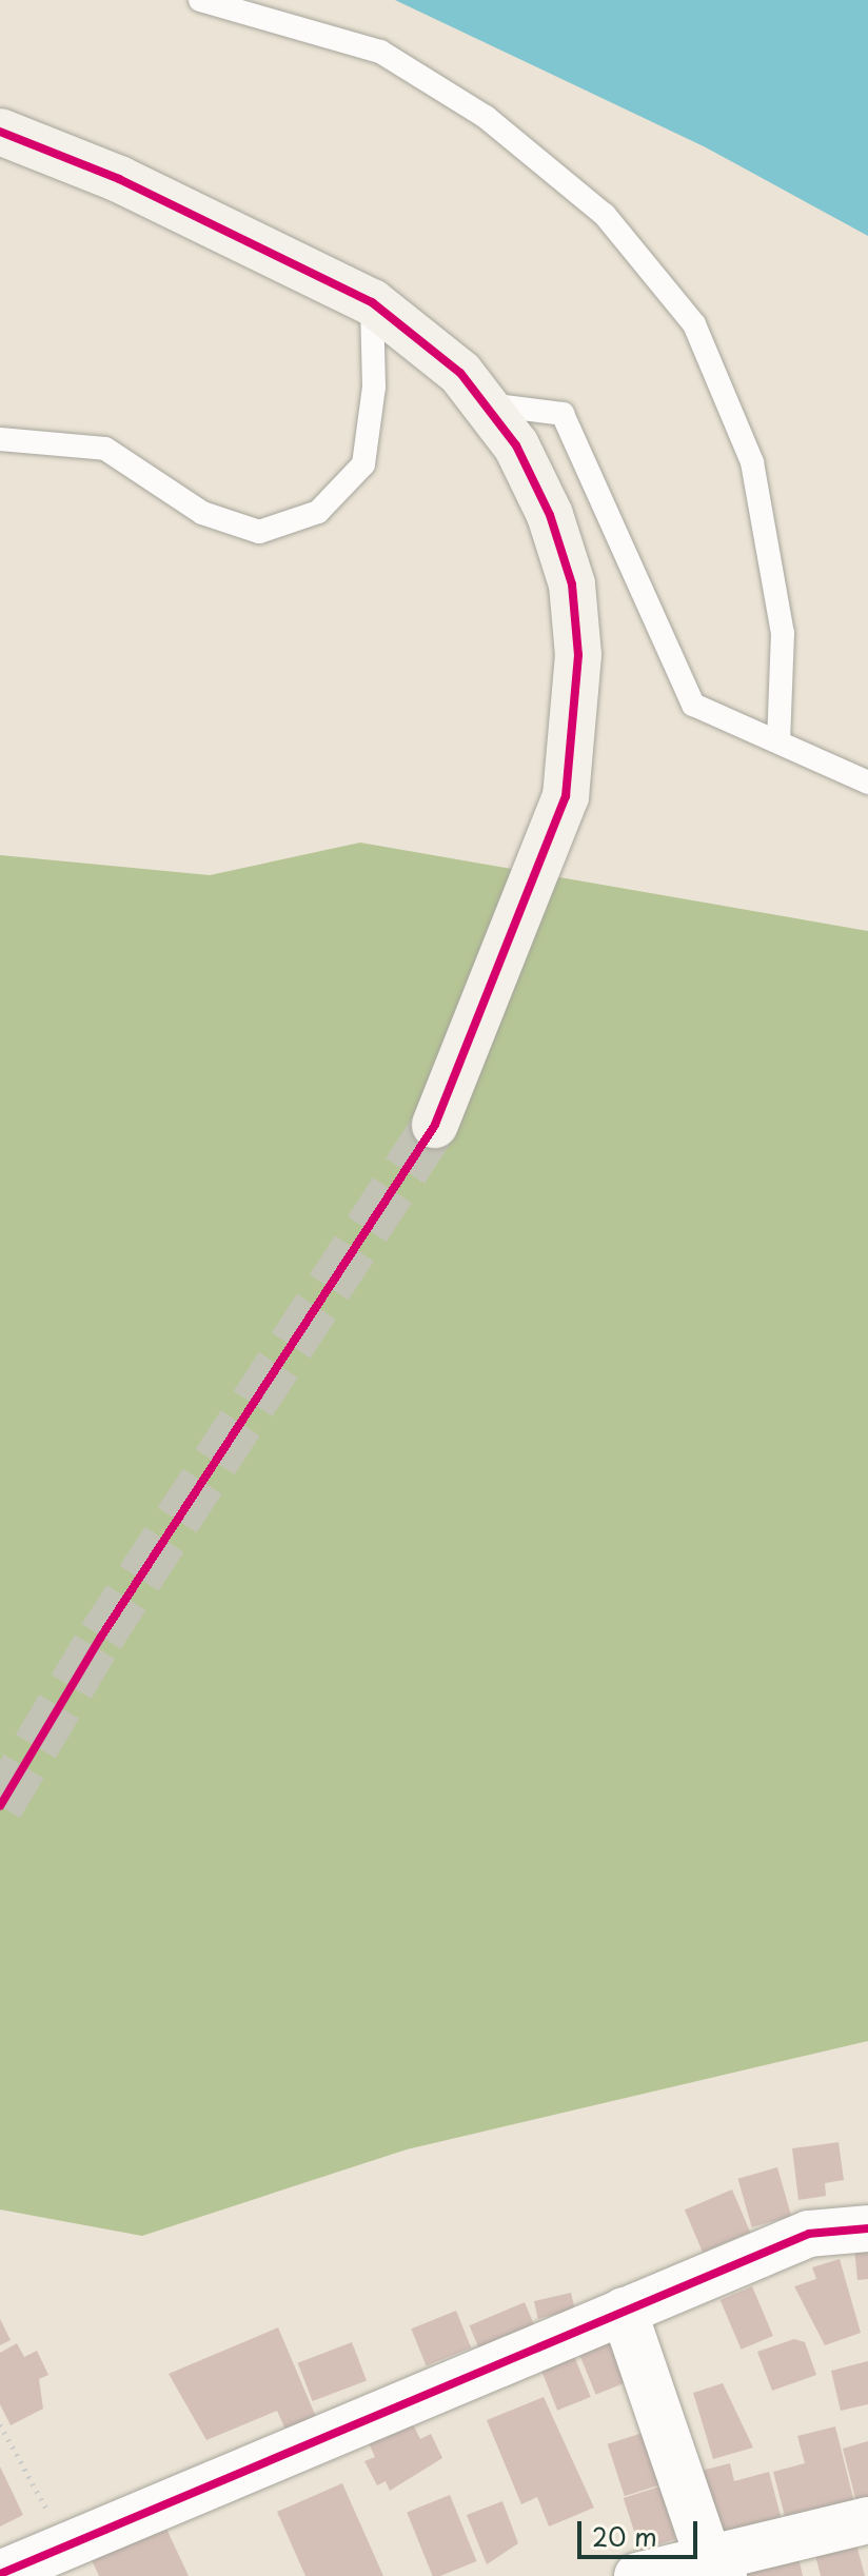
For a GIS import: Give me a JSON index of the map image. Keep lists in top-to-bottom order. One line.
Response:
{"scale_bar":"20 m"}
